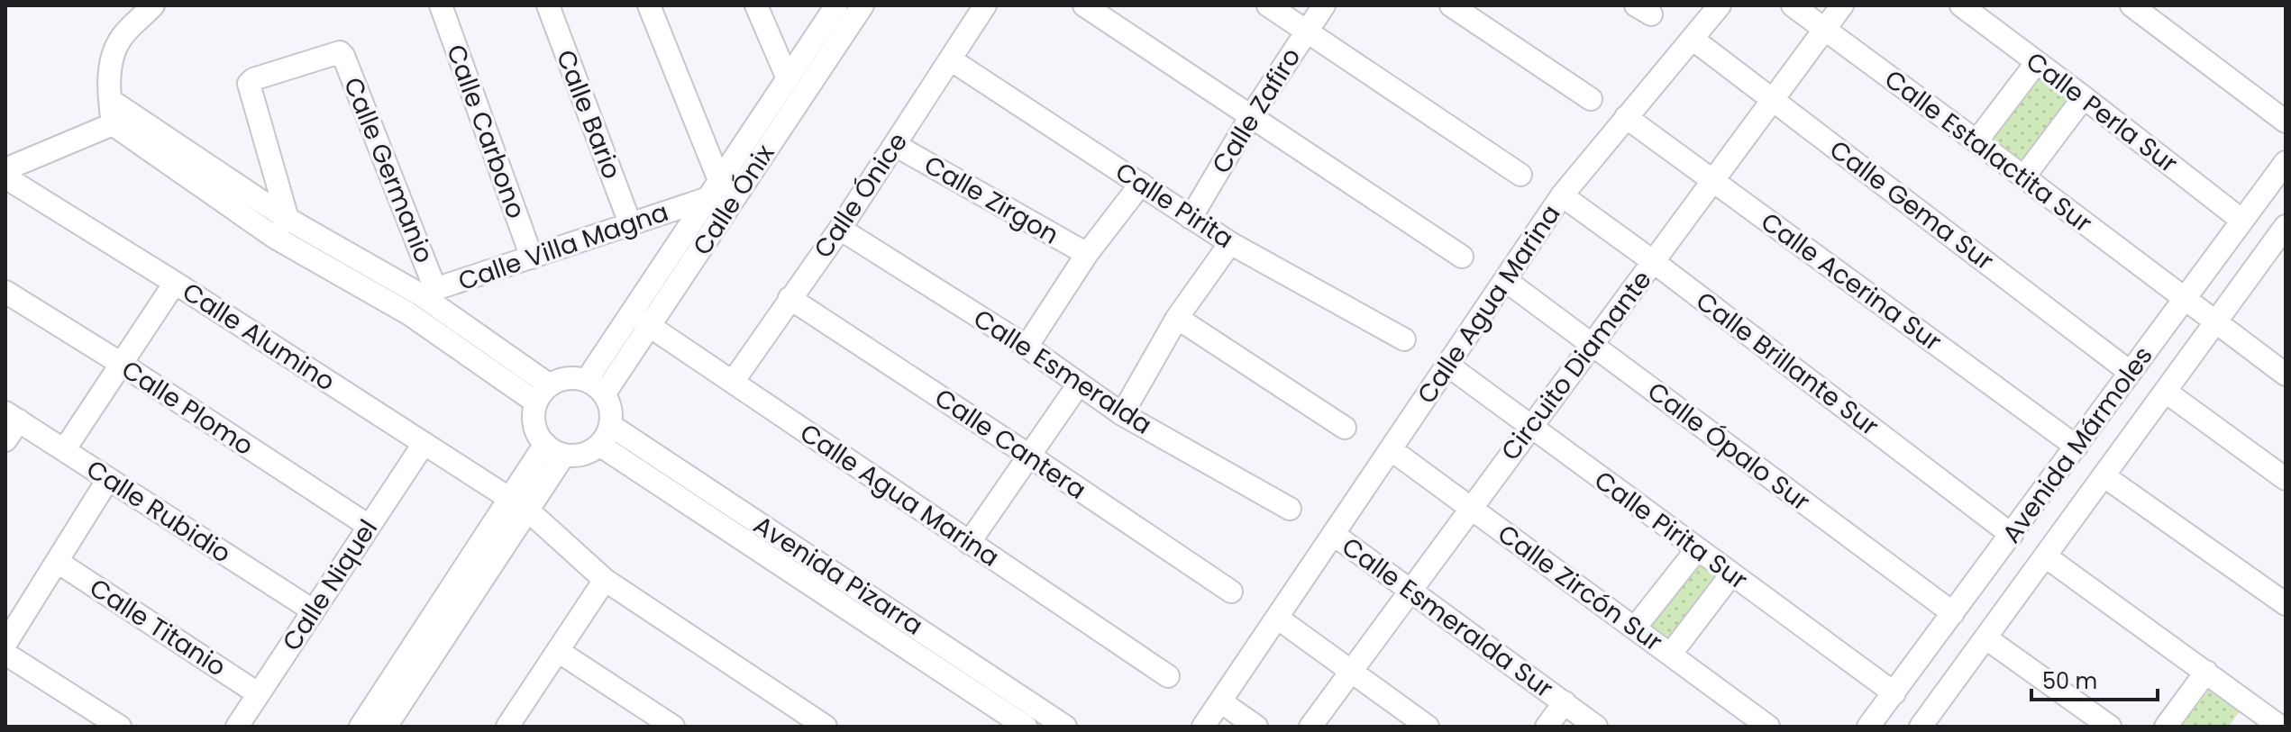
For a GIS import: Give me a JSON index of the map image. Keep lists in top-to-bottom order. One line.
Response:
{"streets":{"street":["Calle Zafiro","Calle Perla Sur","Calle Bario","Calle Carbono","Calle Estalactita Sur","Calle Germanio","Calle Ónice","Calle Ónix","Calle Zirgon","Calle Pirita","Calle Gema Sur","Calle Villa Magna","Calle Acerina Sur","Calle Agua Marina","Calle Alumino","Calle Brillante Sur","Circuito Diamante","Calle Esmeralda","Calle Plomo","Calle Cantera","Avenida Mármoles","Calle Ópalo Sur","Calle Rubidio","Calle Pirita Sur","Avenida Pizarra","Calle Niquel","Calle Zircón Sur","Calle Esmeralda Sur","Calle Titanio"]},"crossings":[["Calle Zafiro","Calle Pirita"],["Calle Perla Sur","Avenida Mármoles"],["Calle Bario","Calle Villa Magna"],["Calle Carbono","Calle Villa Magna"],["Calle Estalactita Sur","Circuito Diamante"],["Calle Estalactita Sur","Avenida Mármoles"],["Calle Germanio","Calle Villa Magna"],["Calle Ónice","Calle Zirgon"],["Calle Ónice","Calle Pirita"],["Calle Ónice","Calle Agua Marina"],["Calle Ónice","Calle Esmeralda"],["Calle Ónice","Calle Cantera"],["Calle Ónix","Calle Villa Magna"],["Calle Ónix","Calle Agua Marina"],["Calle Ónix","Avenida Pizarra"],["Calle Zirgon","Calle Pirita"],["Calle Zirgon","Calle Esmeralda"],["Calle Gema Sur","Calle Agua Marina"],["Calle Gema Sur","Circuito Diamante"],["Calle Gema Sur","Avenida Mármoles"],["Calle Acerina Sur","Calle Agua Marina"],["Calle Acerina Sur","Circuito Diamante"],["Calle Acerina Sur","Avenida Mármoles"],["Calle Agua Marina","Calle Brillante Sur"],["Calle Agua Marina","Calle Ópalo Sur"],["Calle Agua Marina","Calle Pirita Sur"],["Calle Agua Marina","Calle Zircón Sur"],["Calle Agua Marina","Calle Esmeralda Sur"],["Calle Alumino","Calle Niquel"],["Calle Brillante Sur","Circuito Diamante"],["Calle Brillante Sur","Avenida Mármoles"],["Circuito Diamante","Calle Ópalo Sur"],["Circuito Diamante","Calle Pirita Sur"],["Circuito Diamante","Calle Zircón Sur"],["Circuito Diamante","Calle Esmeralda Sur"],["Calle Plomo","Calle Niquel"],["Avenida Mármoles","Calle Ópalo Sur"],["Avenida Mármoles","Calle Pirita Sur"],["Calle Rubidio","Calle Niquel"],["Calle Niquel","Calle Titanio"]],"scale_bar":"50 m"}
